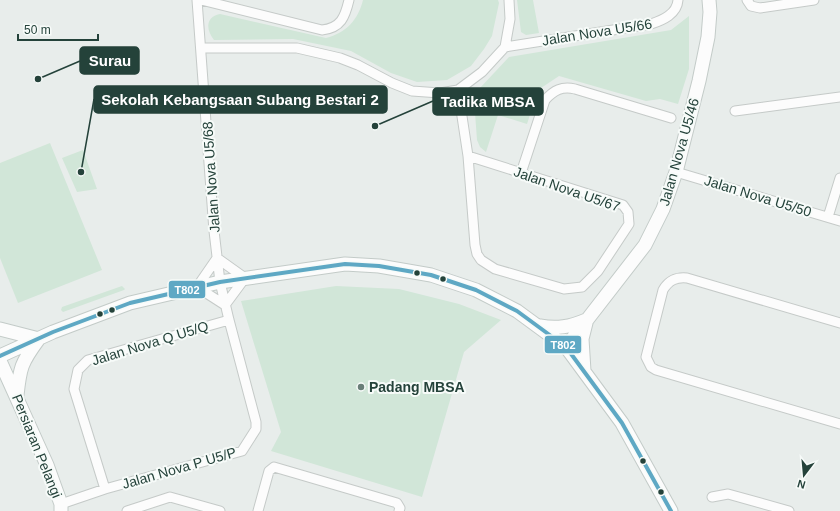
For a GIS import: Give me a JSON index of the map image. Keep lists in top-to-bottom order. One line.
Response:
{"streets":{"street":["Jalan Nova U5/66","Jalan Nova U5/46","Jalan Nova U5/68","Jalan Nova U5/67","Jalan Nova U5/50","Jalan Nova Q U5/Q","Persiaran Pelangi","Jalan Nova P U5/P"]},"crossings":[["Jalan Nova U5/46","Jalan Nova U5/50"],["Jalan Nova U5/68","Jalan Nova P U5/P"],["Jalan Nova Q U5/Q","Jalan Nova P U5/P"],["Persiaran Pelangi","Jalan Nova P U5/P"]],"places":["Surau","Tadika MBSA","Sekolah Kebangsaan Subang Bestari 2","Padang MBSA"],"lines":["transit line T802"],"scale_bar":"50 m","north":"bottom"}
